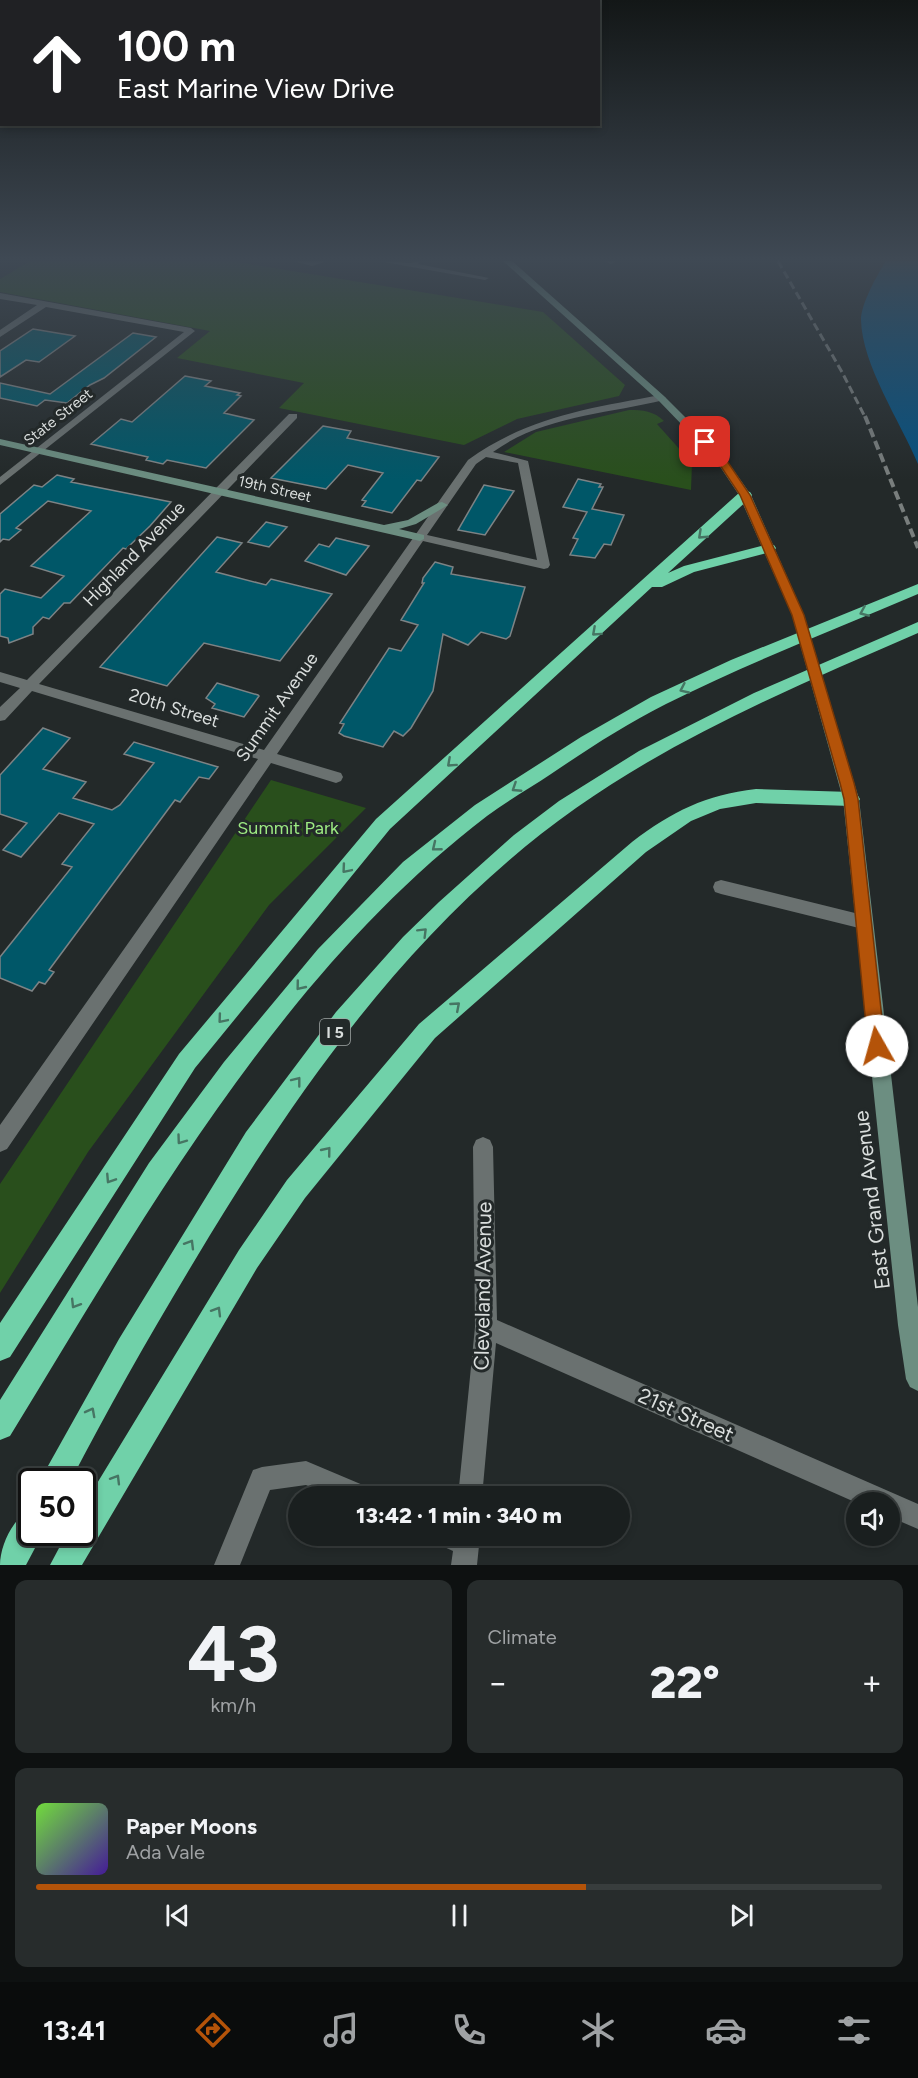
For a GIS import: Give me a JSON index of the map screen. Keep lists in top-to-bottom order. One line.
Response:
{"streets":{"highway":["I 5"],"main road":["19th Street","East Grand Avenue"],"street":["State Street","Highland Avenue","Summit Avenue","20th Street","Cleveland Avenue","21st Street"]},"crossings":[["State Street","19th Street"],["19th Street","Highland Avenue"],["19th Street","Summit Avenue"],["Highland Avenue","20th Street"],["Summit Avenue","20th Street"],["Summit Avenue","East Grand Avenue"],["Cleveland Avenue","21st Street"]],"parks":["Summit Park"],"page":{"turn":["100 m","East Marine View Drive"],"limit":"50","trip":"13:42 · 1 min · 340 m","tile":[["43","km/h"],"Climate"],"heat":["−","22°","+"],"song":["Paper Moons","Ada Vale"],"tabs":"13:41"}}
